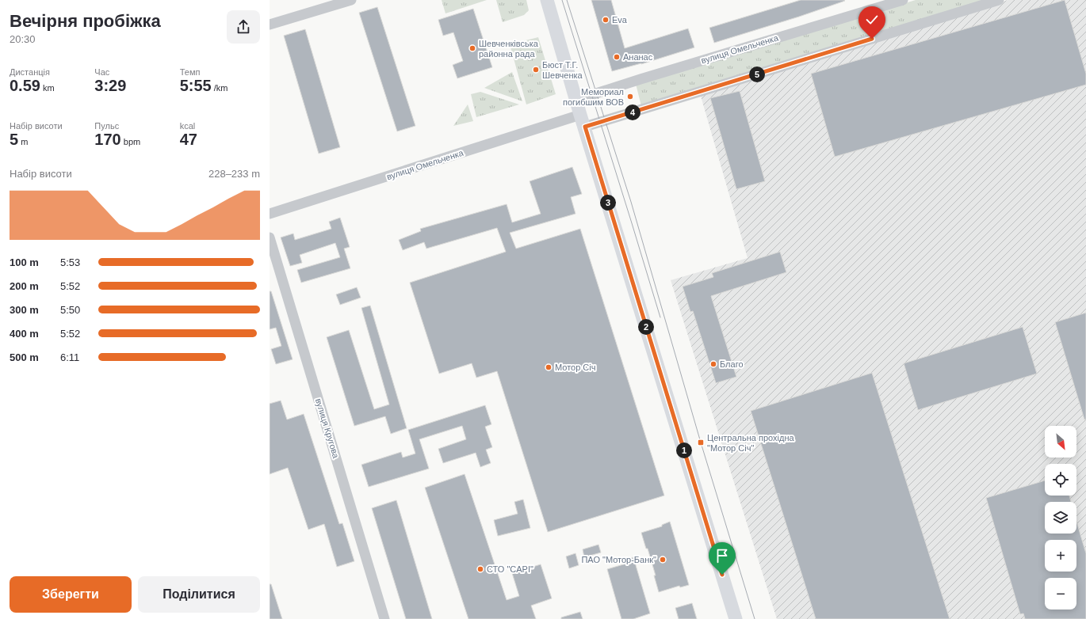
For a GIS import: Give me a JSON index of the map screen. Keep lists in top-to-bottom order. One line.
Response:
{"streets":{"street":["вулиця Омельченка","вулиця Кругова"]},"places":{"other":["Eva","Шевченківська районна рада","Ананас","Бюст Т.Г. Шевченка","Мемориал погибшим ВОВ","Благо","Мотор Січ","ПАО \"Мотор-Банк\"","СТО \"CAPI\""],"transit":["Центральна прохідна \"Мотор Січ\""]},"north":"bottom right","page":{"heading":["Вечірня пробіжка","20:30"],"stats":[["Дистанція","0.59 km"],["Час","3:29"],["Темп","5:55 /km"],["Набір висоти","5 m"],["Пульс","170 bpm"],["kcal","47"]],"pins":["5","4","3","2","1"],"chart":["Набір висоти","228–233 m"],"list":[{"name":"100 m","note":"5:53"},{"name":"200 m","note":"5:52"},{"name":"300 m","note":"5:50"},{"name":"400 m","note":"5:52"},{"name":"500 m","note":"6:11"}],"map_buttons":["+","−"],"buttons":["Зберегти","Поділитися"]}}
